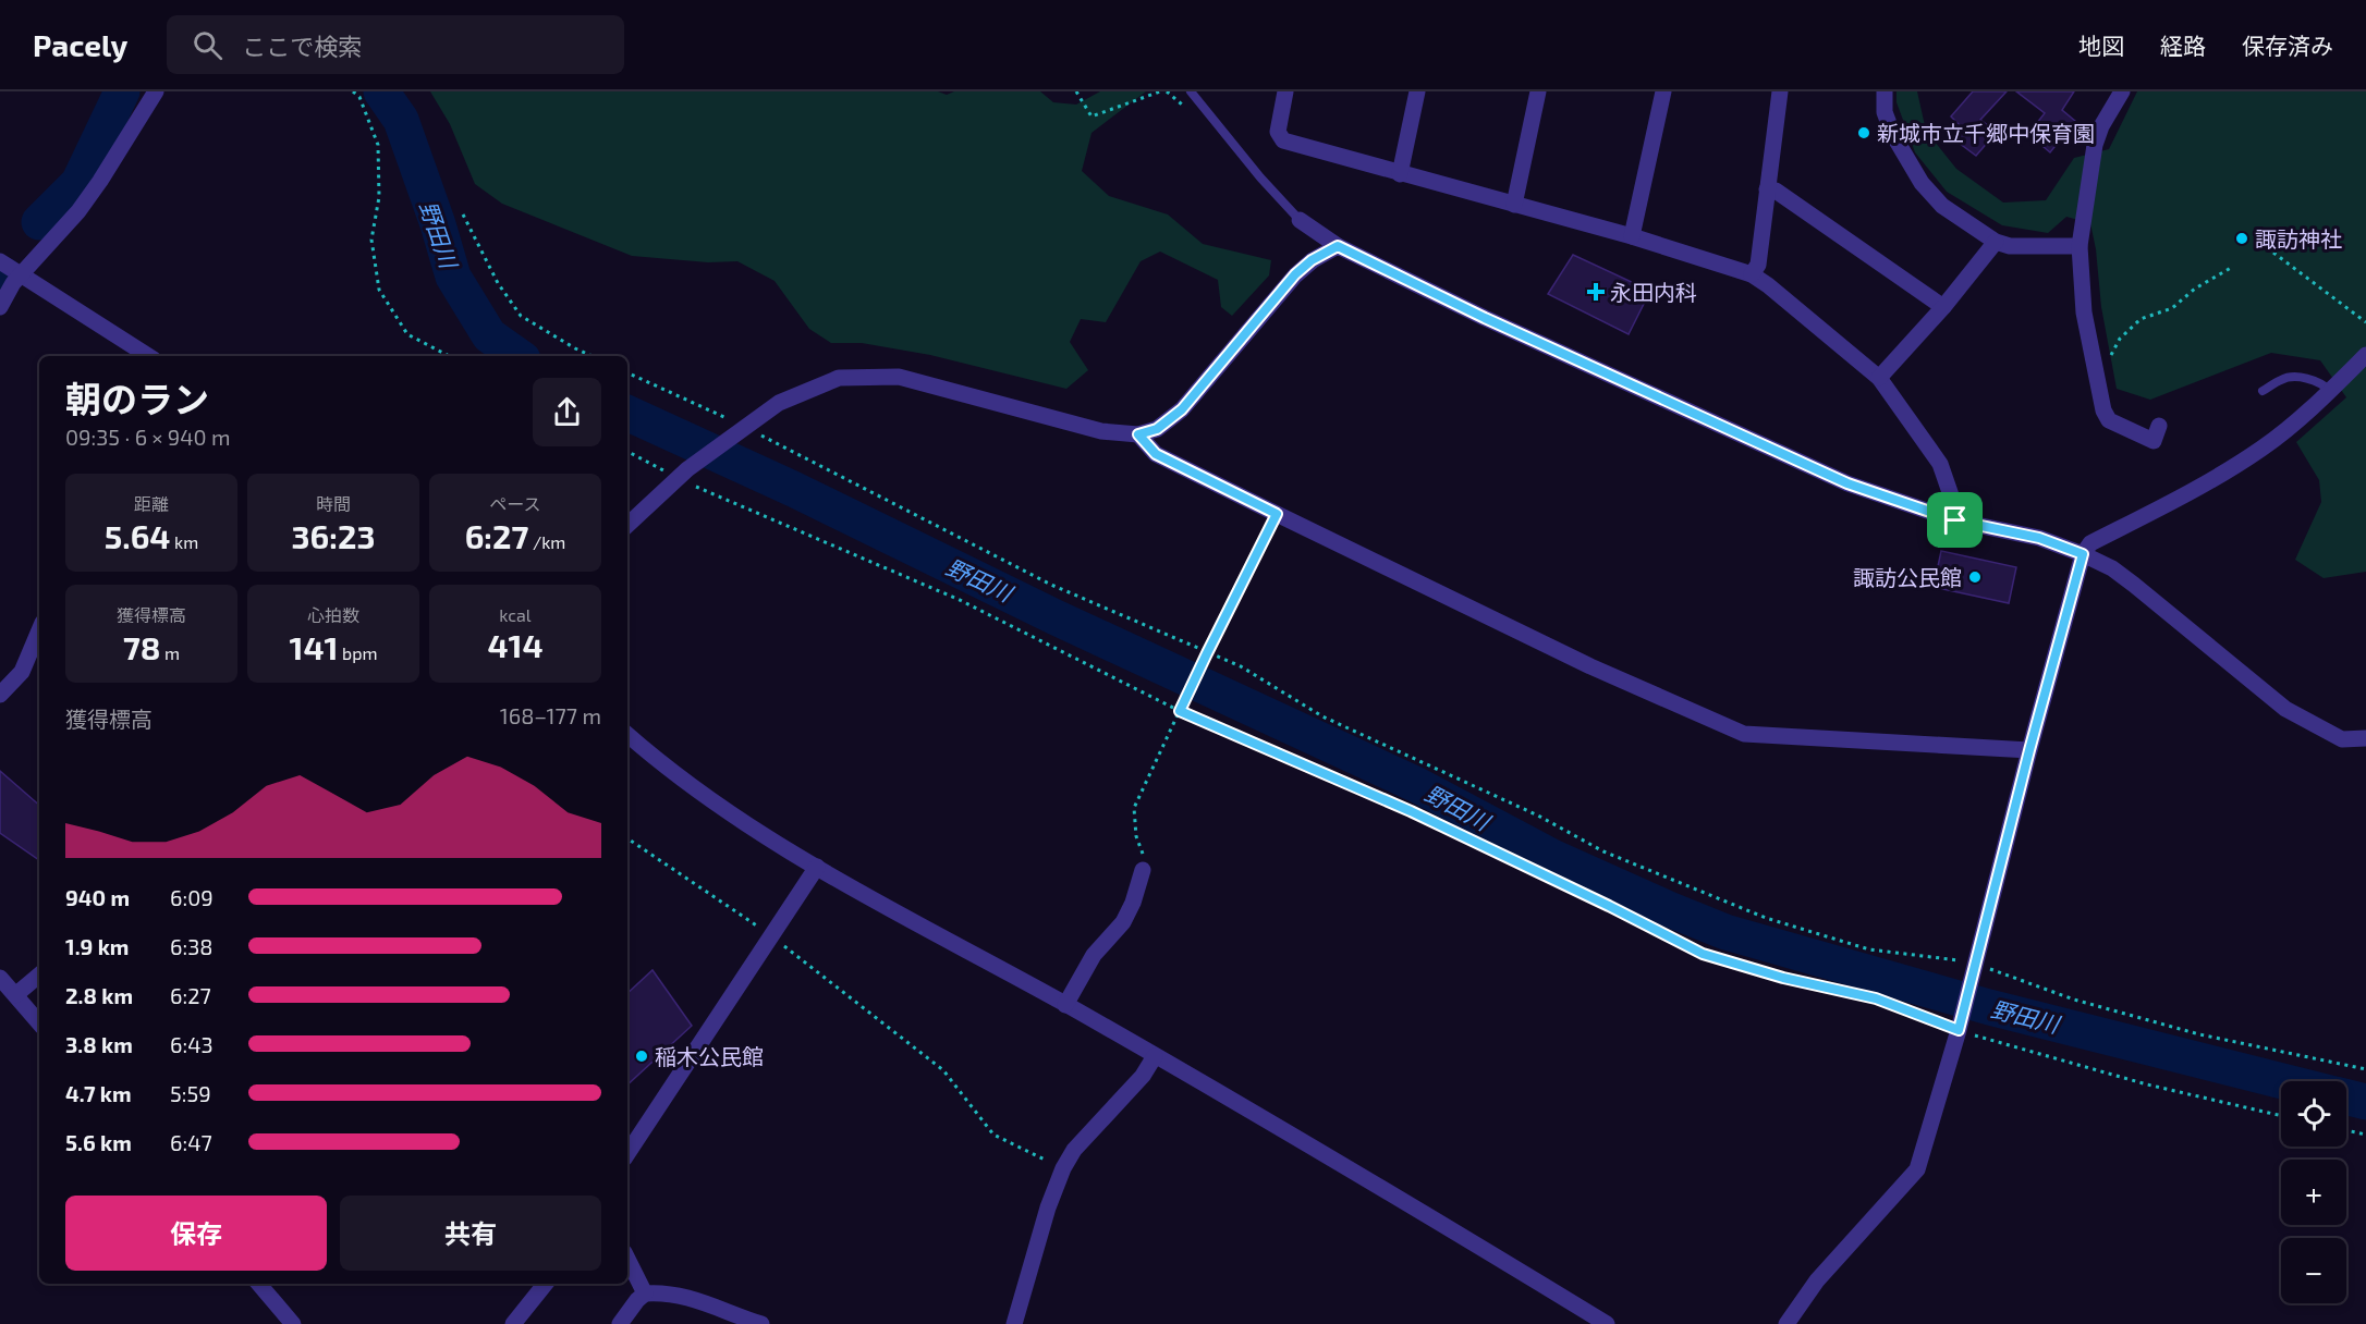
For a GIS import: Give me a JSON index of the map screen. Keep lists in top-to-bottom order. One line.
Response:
{"water":["野田川"],"places":{"other":["新城市立千郷中保育園","諏訪神社","諏訪公民館","稲木公民館"],"health":["永田内科"]},"page":{"header":"Pacely","search":"ここで検索","nav":["地図","経路","保存済み"],"heading":["朝のラン","09:35 · 6 × 940 m"],"stats":[["距離","5.64 km"],["時間","36:23"],["ペース","6:27 /km"],["獲得標高","78 m"],["心拍数","141 bpm"],["kcal","414"]],"chart":["獲得標高","168–177 m"],"list":[{"name":"940 m","note":"6:09"},{"name":"1.9 km","note":"6:38"},{"name":"2.8 km","note":"6:27"},{"name":"3.8 km","note":"6:43"},{"name":"4.7 km","note":"5:59"},{"name":"5.6 km","note":"6:47"}],"map_buttons":["+","−"],"buttons":["保存","共有"]}}
